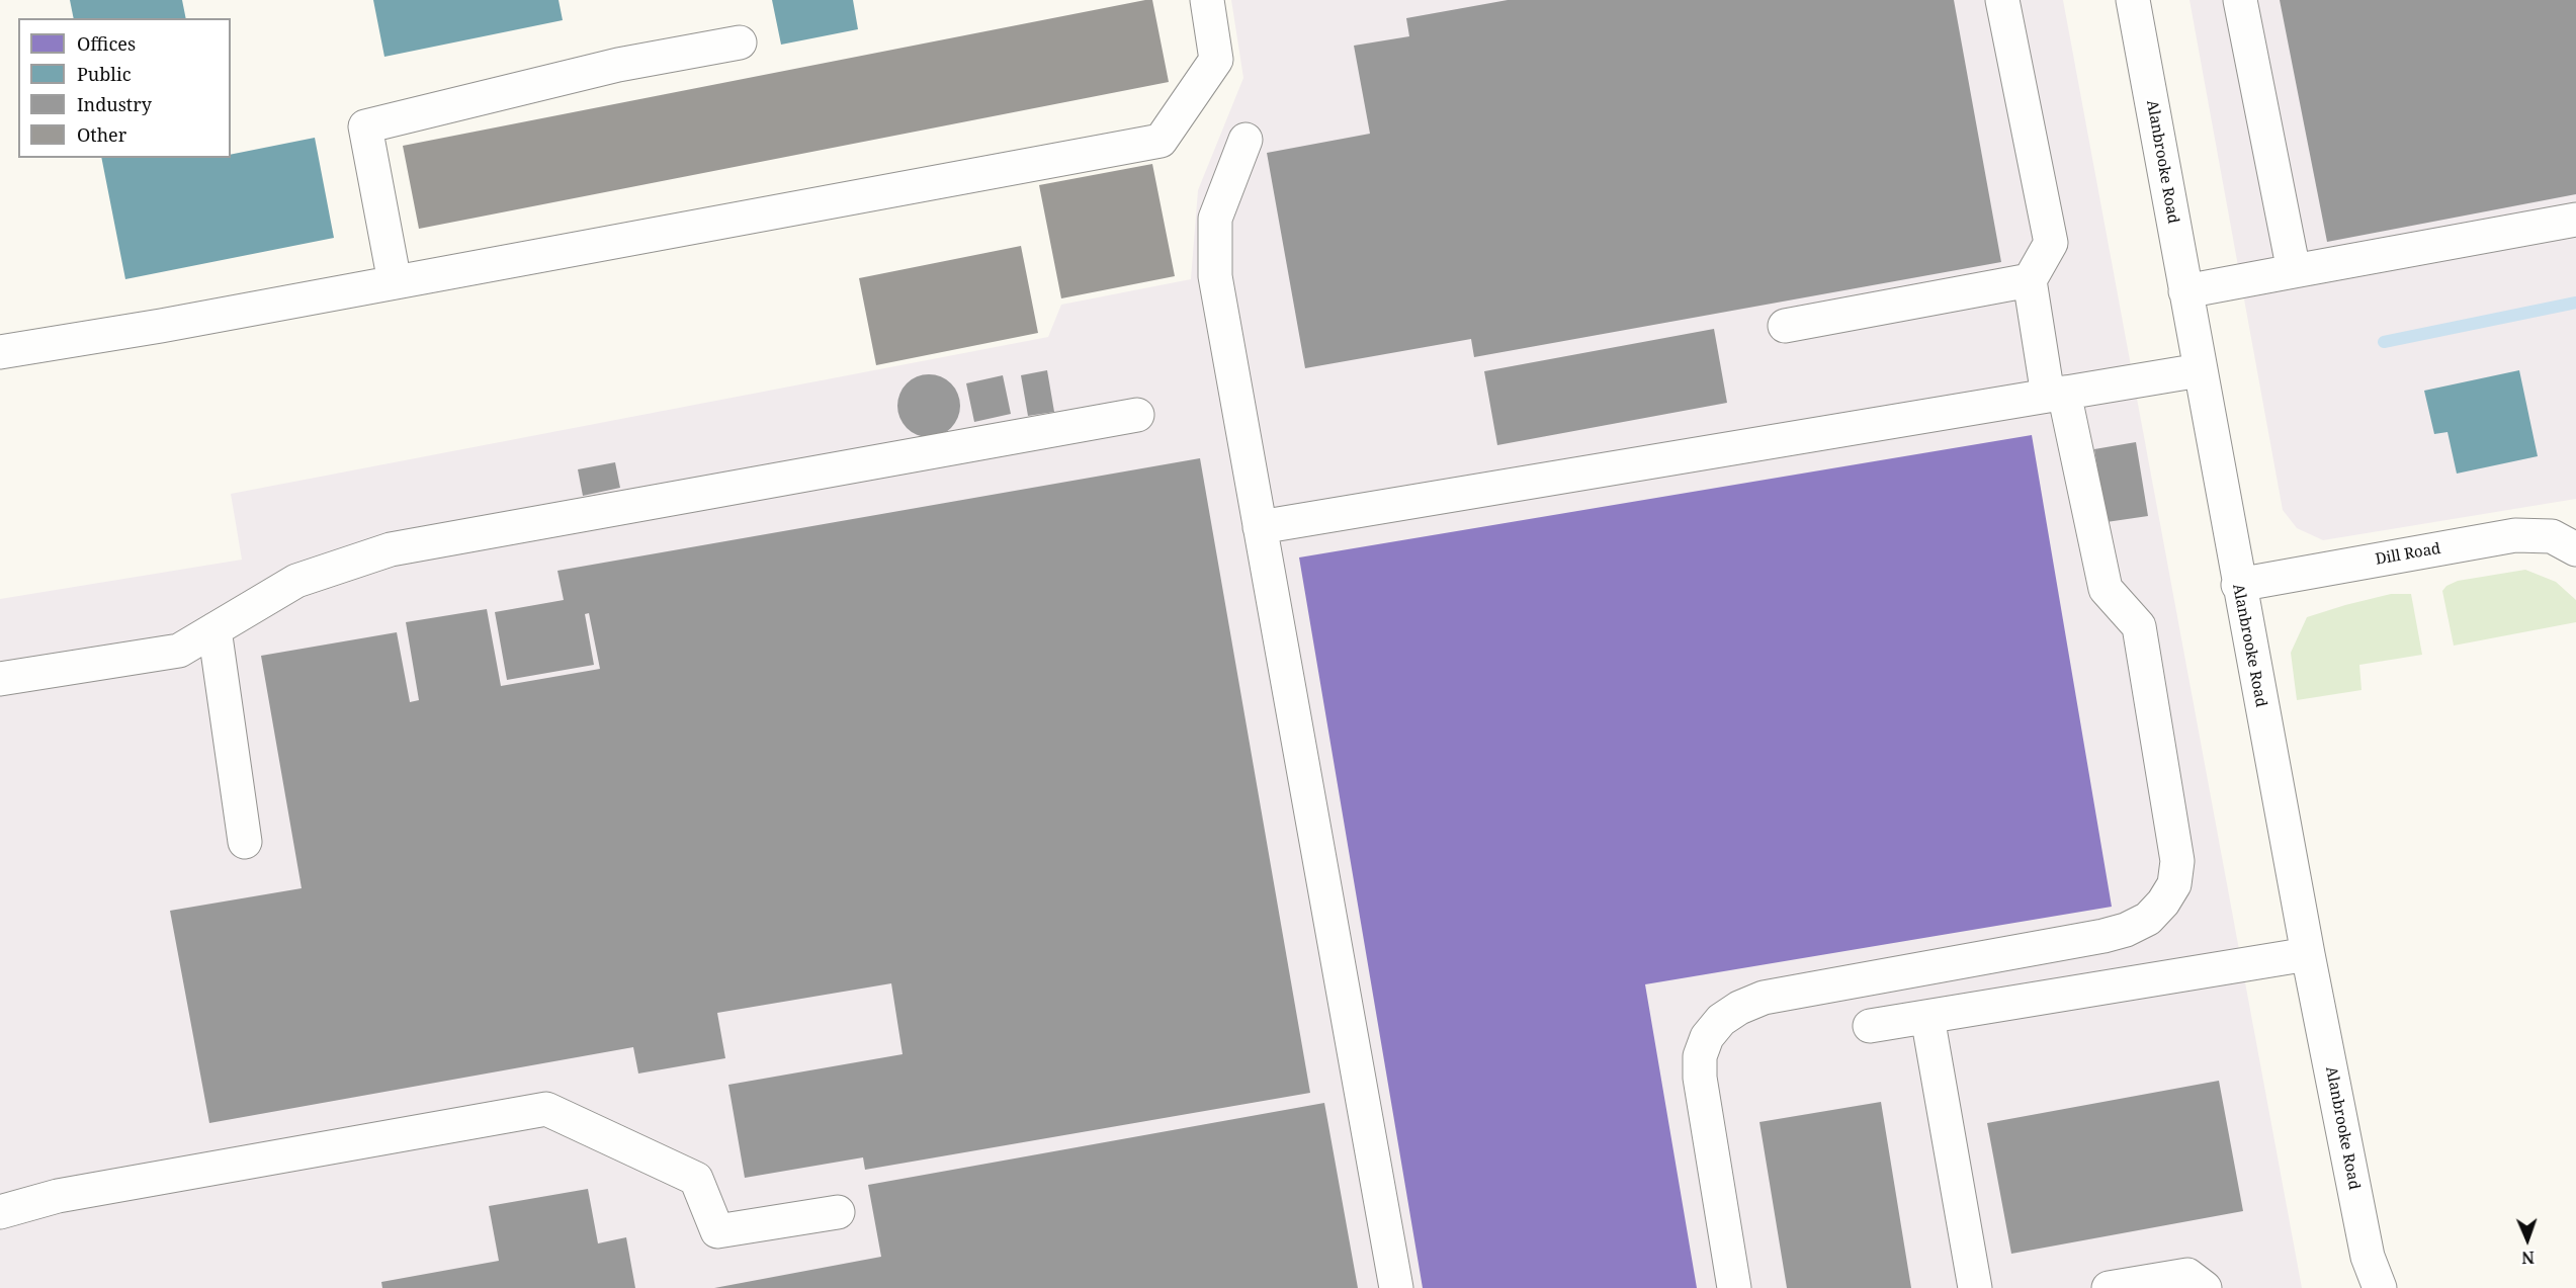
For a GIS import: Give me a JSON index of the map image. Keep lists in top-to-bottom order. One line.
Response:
{"streets":{"street":["Alanbrooke Road","Dill Road"]},"crossings":[["Alanbrooke Road","Dill Road"]],"legend":["Offices","Public","Industry","Other"],"north":"bottom"}
